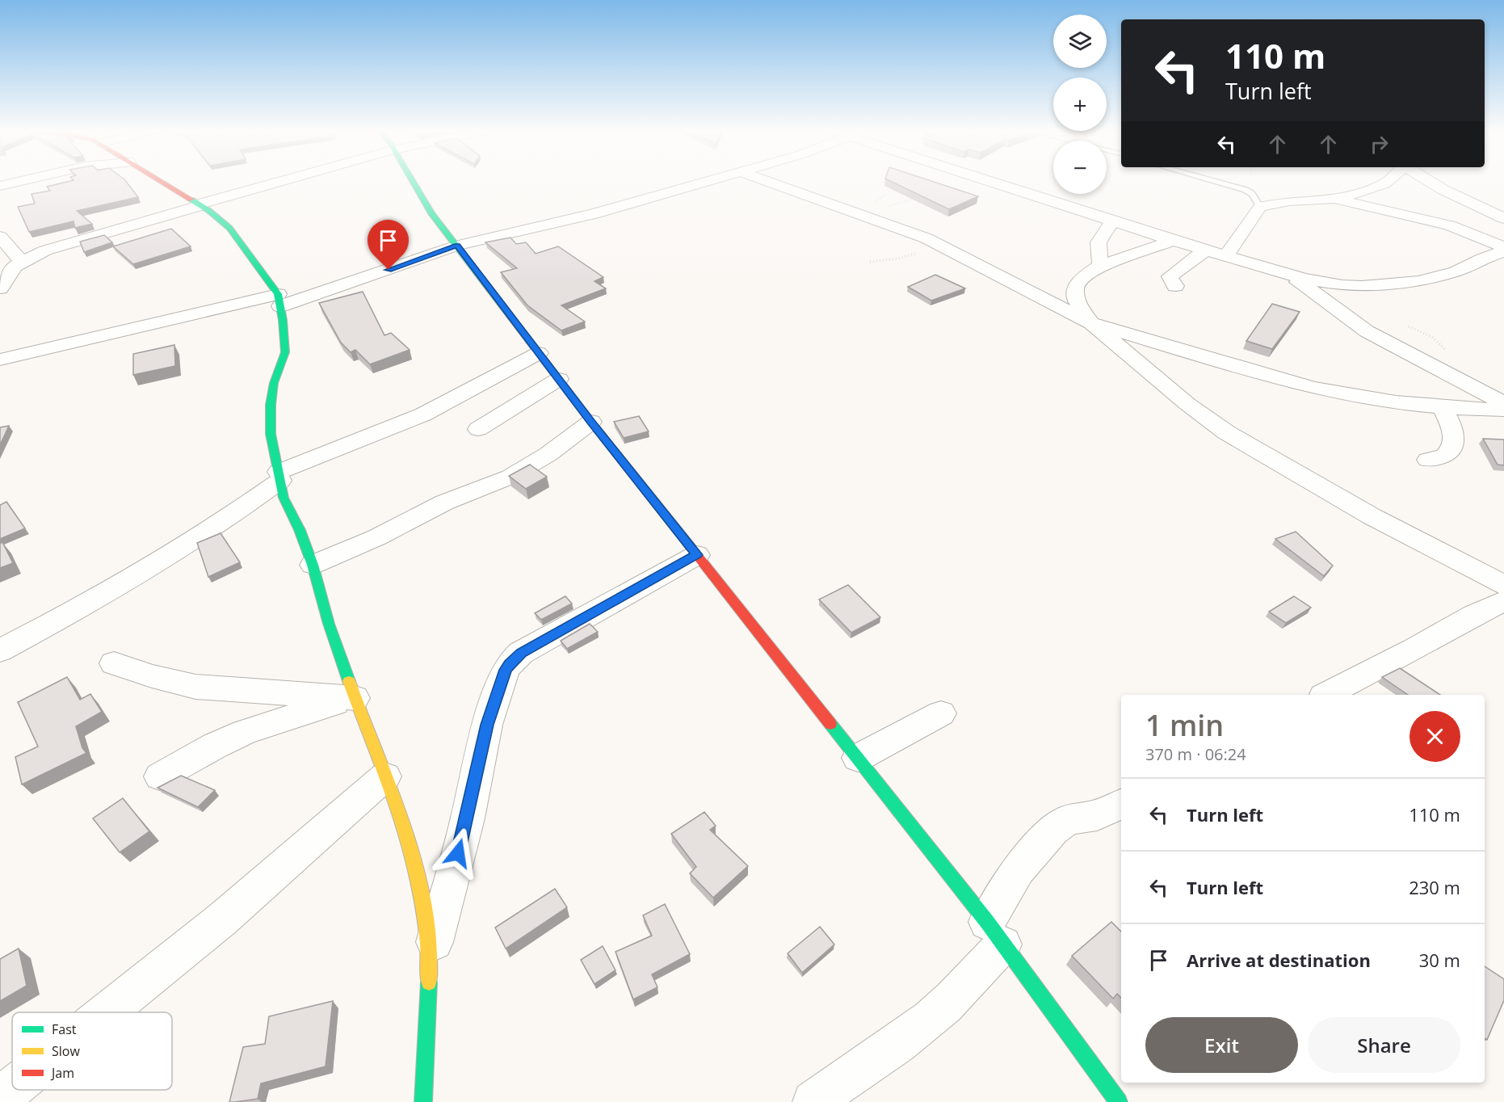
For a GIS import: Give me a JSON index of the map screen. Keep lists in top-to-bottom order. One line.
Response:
{"legend":["Fast","Slow","Jam"],"page":{"map_buttons":["+","−"],"turn":["110 m","Turn left"],"heading":["1 min","370 m · 06:24"],"list":[{"name":"Turn left","value":"110 m"},{"name":"Turn left","value":"230 m"},{"name":"Arrive at destination","value":"30 m"}],"buttons":["Exit","Share"]}}
